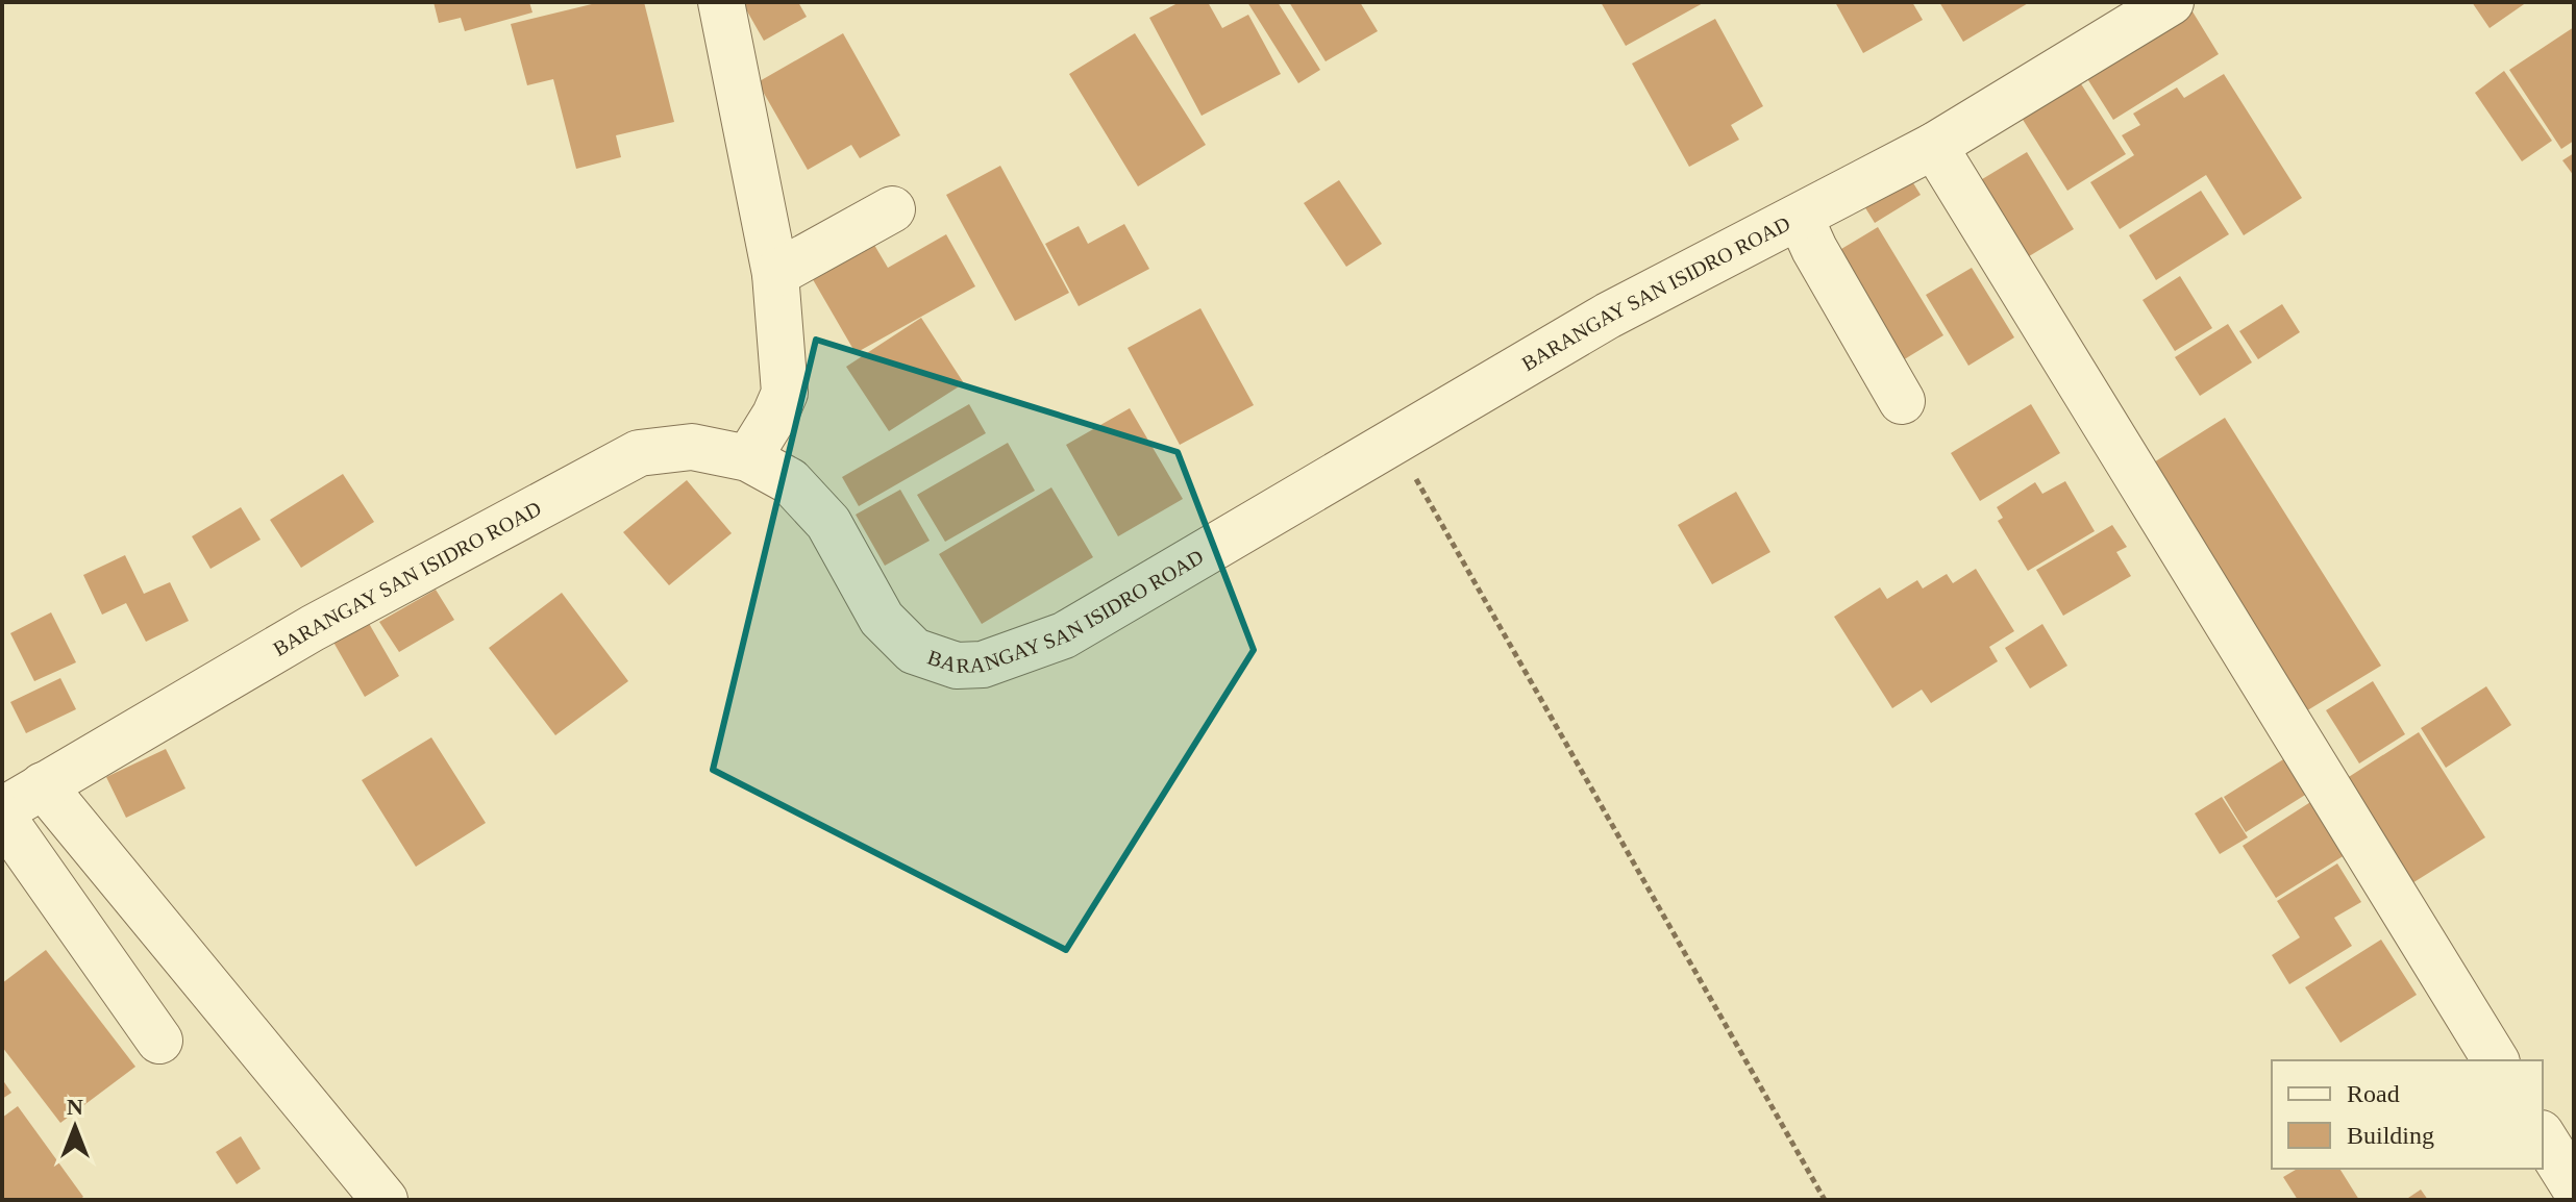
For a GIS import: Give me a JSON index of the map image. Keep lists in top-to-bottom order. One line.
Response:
{"streets":{"street":["BARANGAY SAN ISIDRO ROAD"]},"legend":["Road","Building"],"north":"top"}
